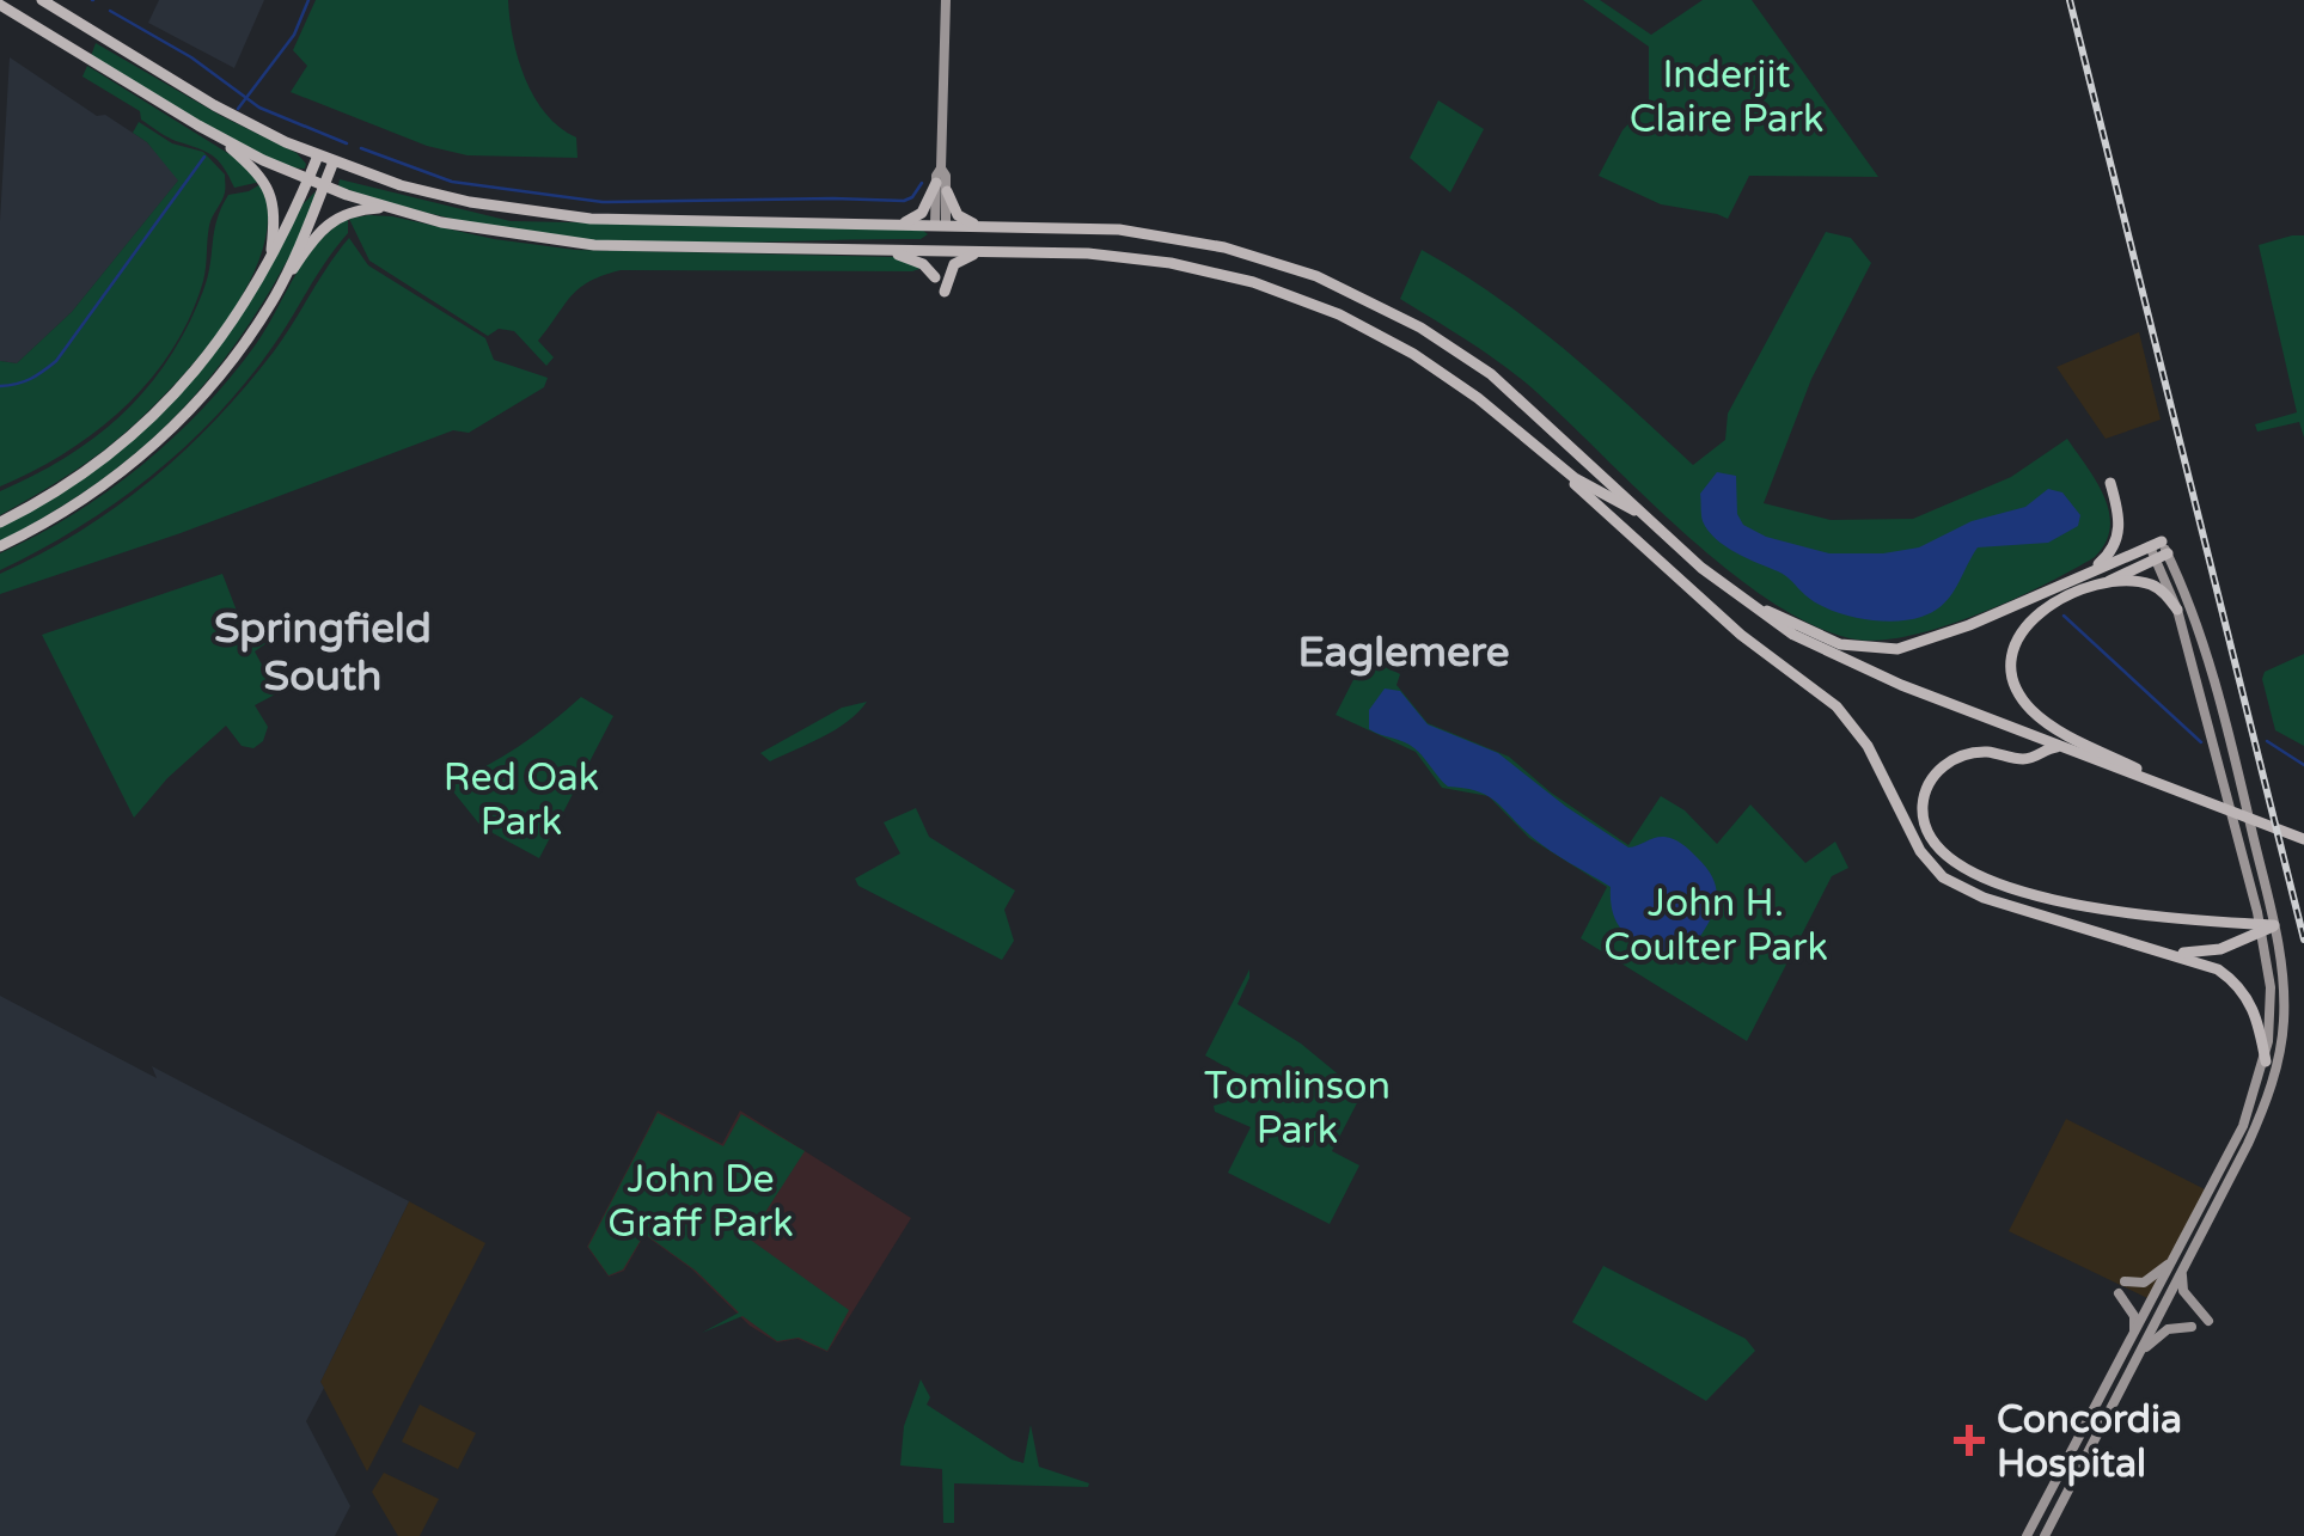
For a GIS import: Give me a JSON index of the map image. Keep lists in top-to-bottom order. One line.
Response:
{"districts":["Springfield South","Eaglemere"],"parks":["Inderjit Claire Park","Red Oak Park","John H. Coulter Park","Tomlinson Park","John De Graff Park"],"places":{"health":["Concordia Hospital"]}}
